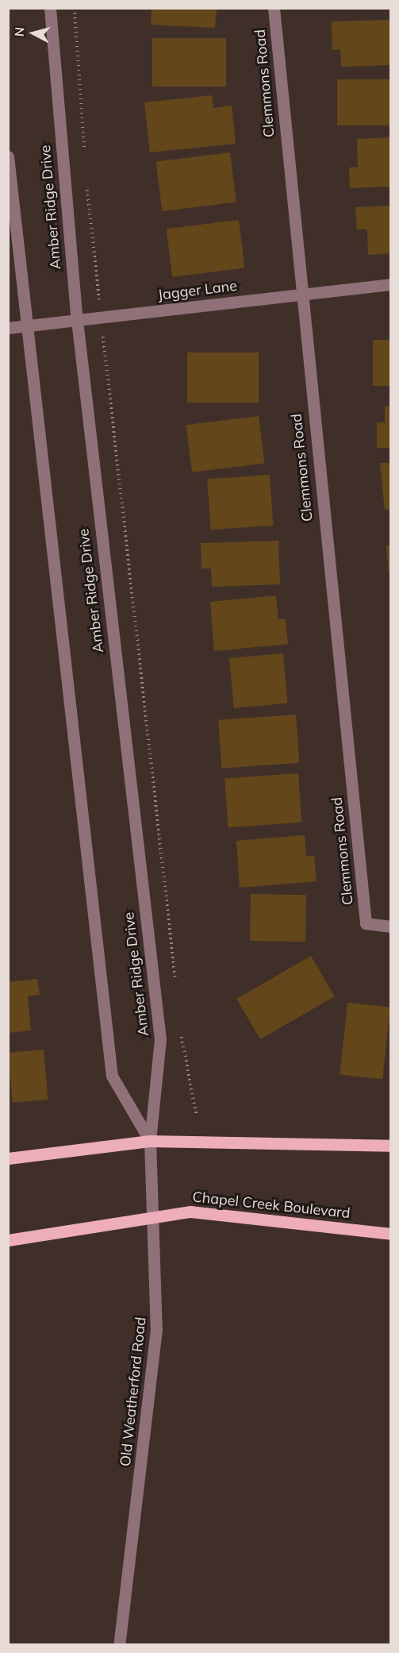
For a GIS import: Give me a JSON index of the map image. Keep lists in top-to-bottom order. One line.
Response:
{"streets":{"main road":["Chapel Creek Boulevard"],"street":["Clemmons Road","Amber Ridge Drive","Jagger Lane","Old Weatherford Road"]},"crossings":[["Clemmons Road","Jagger Lane"],["Amber Ridge Drive","Jagger Lane"],["Amber Ridge Drive","Old Weatherford Road"],["Chapel Creek Boulevard","Old Weatherford Road"]],"north":"left"}
